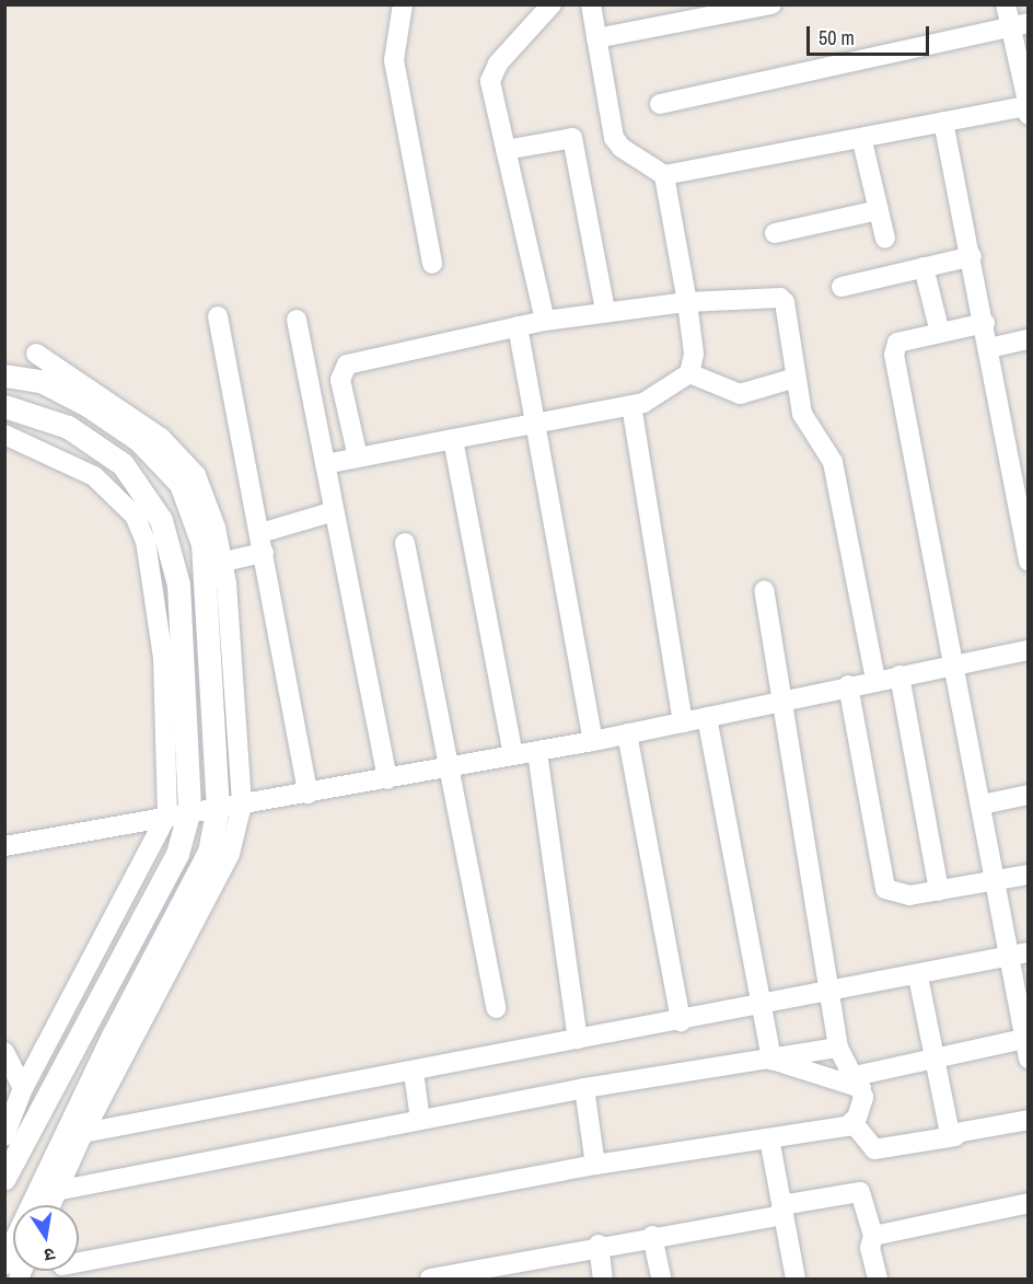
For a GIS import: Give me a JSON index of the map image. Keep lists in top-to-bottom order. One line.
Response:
{"scale_bar":"50 m","north":"bottom"}
